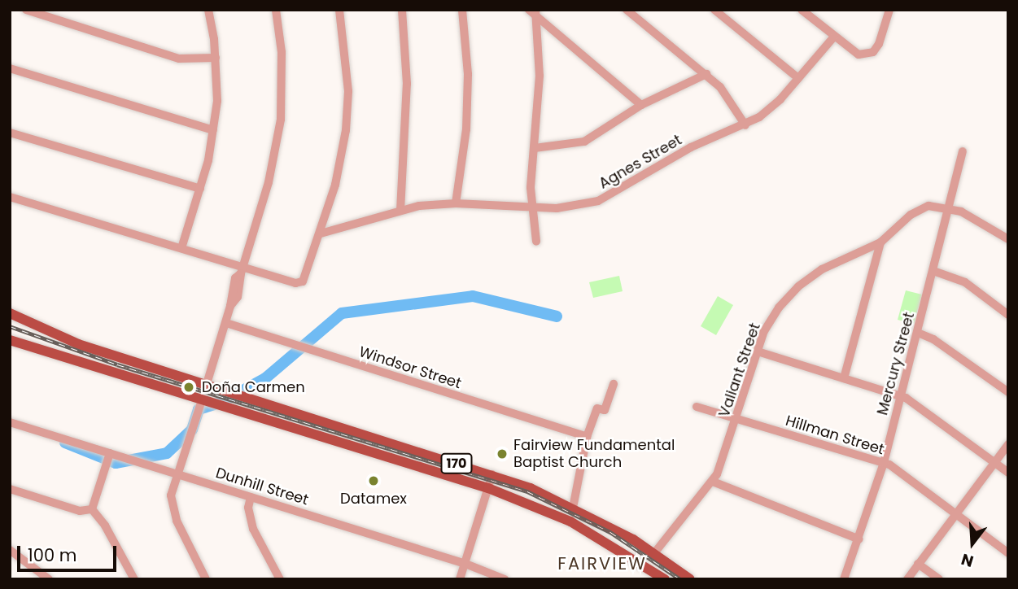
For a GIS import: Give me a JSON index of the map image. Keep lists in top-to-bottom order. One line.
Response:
{"streets":{"main road":["170"],"street":["Agnes Street","Mercury Street","Windsor Street","Valiant Street","Hillman Street","Dunhill Street"]},"crossings":[["Mercury Street","Valiant Street"],["Mercury Street","Hillman Street"],["Valiant Street","Hillman Street"],["Valiant Street","170"]],"districts":["FAIRVIEW"],"places":["Doña Carmen","Fairview Fundamental Baptist Church","Datamex"],"scale_bar":"100 m","north":"bottom"}
